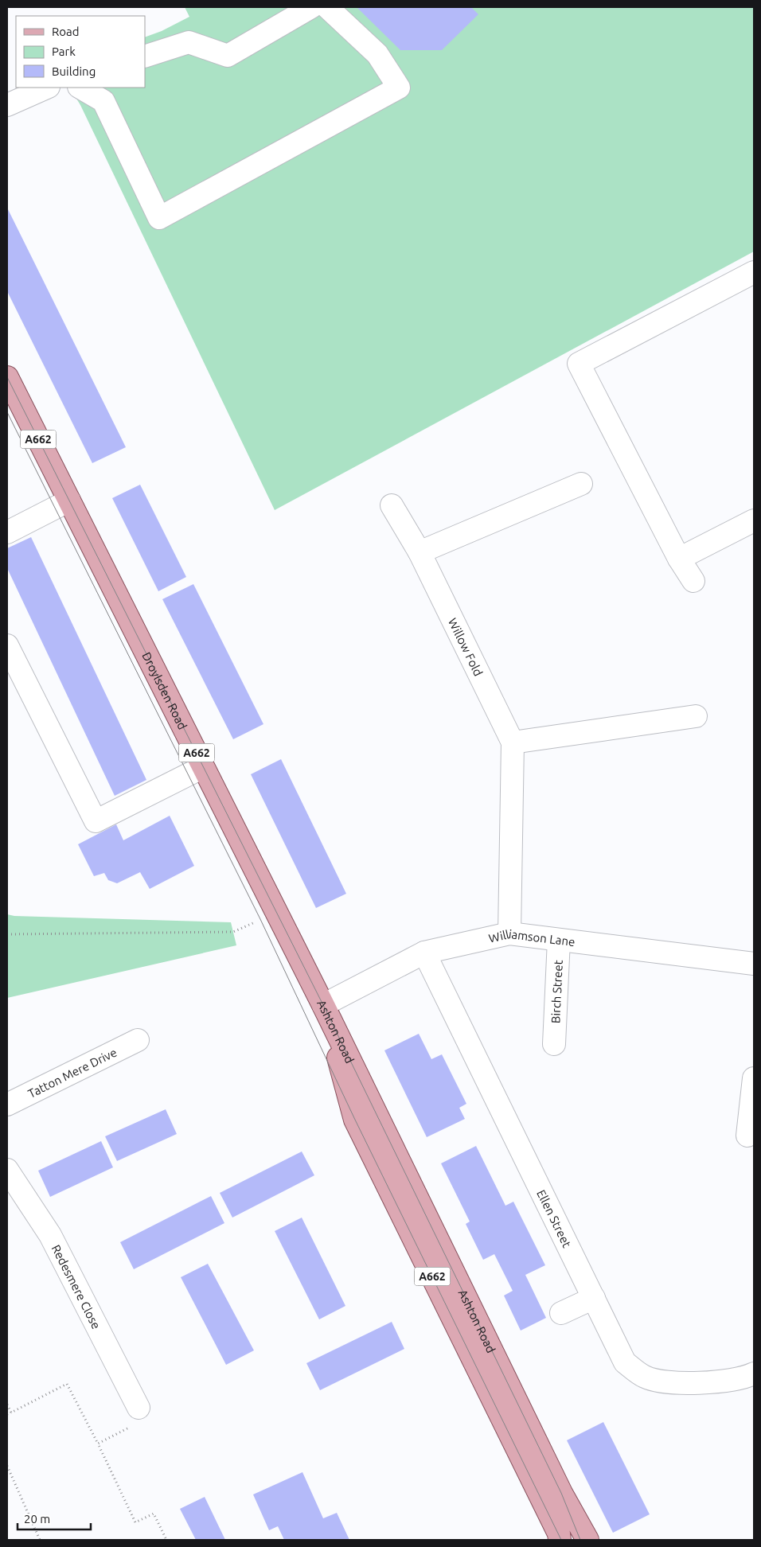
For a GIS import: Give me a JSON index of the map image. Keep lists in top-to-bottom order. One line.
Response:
{"streets":{"main road":["A662","Droylsden Road","Ashton Road"],"street":["Willow Fold","Williamson Lane","Birch Street","Tatton Mere Drive","Ellen Street","Redesmere Close"]},"crossings":[["Willow Fold","Williamson Lane"],["Droylsden Road","Williamson Lane"],["Droylsden Road","Ashton Road"],["Williamson Lane","Birch Street"],["Williamson Lane","Ashton Road"],["Williamson Lane","Ellen Street"]],"legend":["Road","Park","Building"],"scale_bar":"20 m"}
